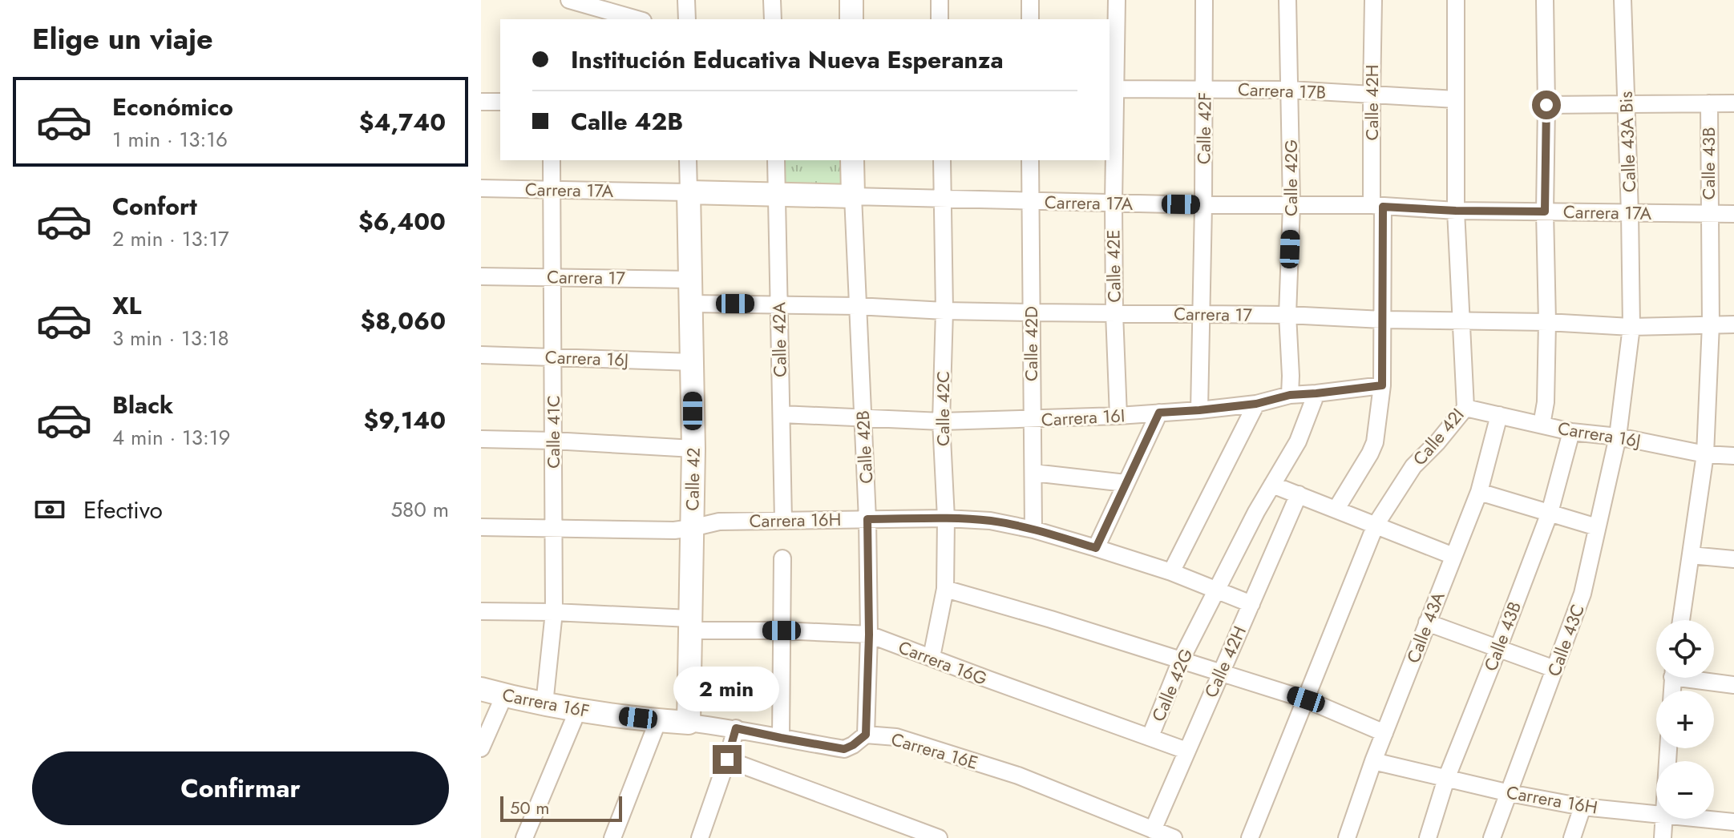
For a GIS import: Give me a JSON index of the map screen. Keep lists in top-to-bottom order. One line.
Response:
{"streets":{"street":["Carrera 17B","Calle 42H","Calle 42F","Calle 43A Bis","Calle 43B","Calle 42G","Carrera 17A","Calle 42E","Carrera 17","Calle 42A","Calle 42D","Carrera 16J","Calle 42C","Carrera 16I","Calle 41C","Calle 42I","Calle 42B","Calle 42","Carrera 16H","Calle 43A","Calle 43C","Carrera 16G","Carrera 16F","Carrera 16E"]},"crossings":[["Carrera 17B","Calle 42H"],["Carrera 17B","Calle 42F"],["Carrera 17B","Calle 42G"],["Carrera 17B","Calle 42E"],["Carrera 17B","Calle 42I"],["Calle 42H","Carrera 17A"],["Calle 42H","Carrera 17"],["Calle 42H","Carrera 16I"],["Calle 42H","Carrera 16H"],["Calle 42H","Carrera 16G"],["Calle 42H","Carrera 16E"],["Calle 42F","Carrera 17A"],["Calle 42F","Carrera 17"],["Calle 42F","Carrera 16I"],["Calle 43A Bis","Carrera 17A"],["Calle 43A Bis","Carrera 17"],["Calle 43A Bis","Carrera 16J"],["Calle 43A Bis","Calle 43C"],["Calle 43B","Carrera 17A"],["Calle 43B","Carrera 17"],["Calle 43B","Carrera 16J"],["Calle 43B","Carrera 16H"],["Calle 42G","Carrera 17A"],["Calle 42G","Carrera 17"],["Calle 42G","Carrera 16I"],["Calle 42G","Carrera 16H"],["Calle 42G","Carrera 16G"],["Carrera 17A","Calle 42E"],["Carrera 17A","Calle 42A"],["Carrera 17A","Calle 42D"],["Carrera 17A","Calle 42C"],["Carrera 17A","Calle 41C"],["Carrera 17A","Calle 42I"],["Carrera 17A","Calle 42B"],["Carrera 17A","Calle 42"],["Calle 42E","Carrera 17"],["Calle 42E","Carrera 16I"],["Carrera 17","Calle 42A"],["Carrera 17","Calle 42D"],["Carrera 17","Calle 42C"],["Carrera 17","Calle 41C"],["Carrera 17","Calle 42I"],["Carrera 17","Calle 42B"],["Carrera 17","Calle 42"],["Calle 42A","Carrera 16I"],["Calle 42A","Carrera 16H"],["Calle 42D","Carrera 16I"],["Calle 42D","Carrera 16H"],["Carrera 16J","Calle 41C"],["Carrera 16J","Calle 42I"],["Carrera 16J","Calle 42"],["Carrera 16J","Calle 43A"],["Carrera 16J","Calle 43C"],["Calle 42C","Carrera 16I"],["Calle 42C","Carrera 16H"],["Calle 42C","Carrera 16G"],["Carrera 16I","Calle 42B"],["Calle 41C","Carrera 16H"],["Calle 41C","Carrera 16G"],["Calle 41C","Carrera 16F"],["Calle 42B","Carrera 16H"],["Calle 42B","Carrera 16G"],["Calle 42B","Carrera 16E"],["Calle 42","Carrera 16H"],["Calle 42","Carrera 16G"],["Calle 42","Carrera 16F"],["Calle 42","Carrera 16E"],["Carrera 16H","Calle 43A"],["Carrera 16H","Calle 43C"],["Carrera 16F","Carrera 16E"]],"scale_bar":"50 m","page":{"heading":"Elige un viaje","banner":["Institución Educativa Nueva Esperanza","Calle 42B"],"list":[{"name":"Económico","note":"1 min · 13:16","value":"$4,740"},{"name":"Confort","note":"2 min · 13:17","value":"$6,400"},{"name":"XL","note":"3 min · 13:18","value":"$8,060"},{"name":"Black","note":"4 min · 13:19","value":"$9,140"}],"pay":["Efectivo","580 m"],"map_buttons":["+","−"],"bubble":"2 min","buttons":"Confirmar","scale":"50 m"}}
